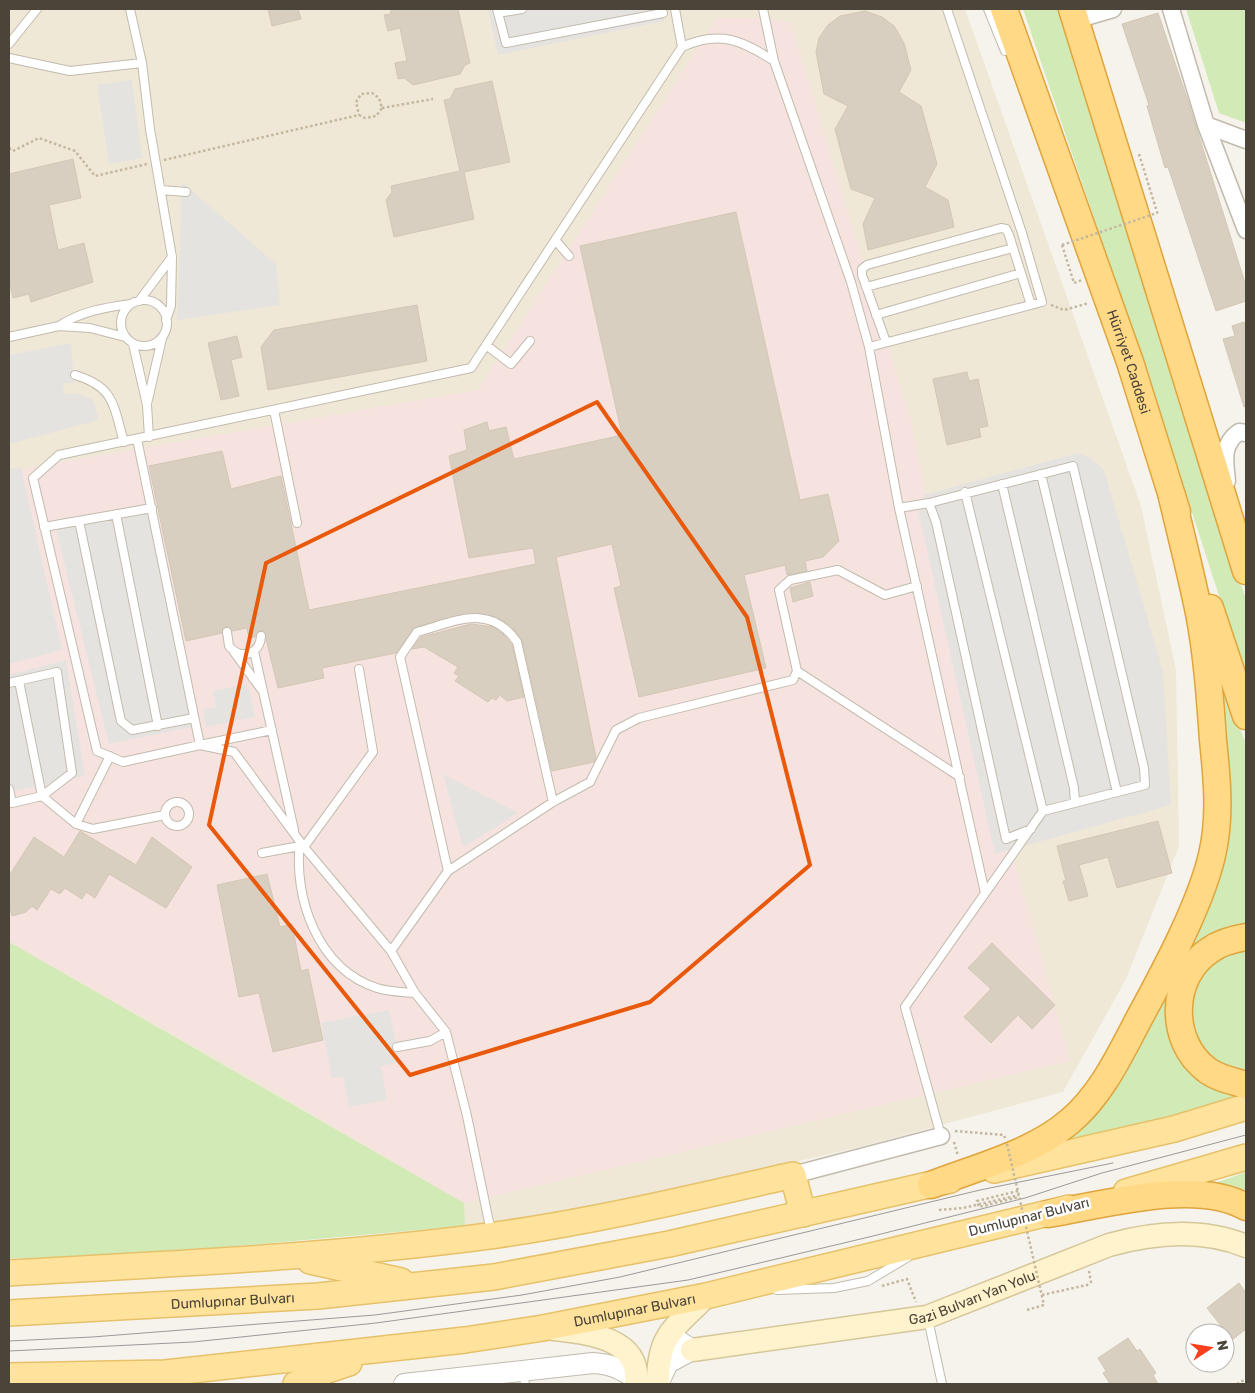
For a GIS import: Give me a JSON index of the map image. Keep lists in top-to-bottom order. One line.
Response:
{"streets":{"highway":["Hürriyet Caddesi"],"main road":["Dumlupınar Bulvarı","Gazi Bulvarı Yan Yolu"]},"north":"right"}
